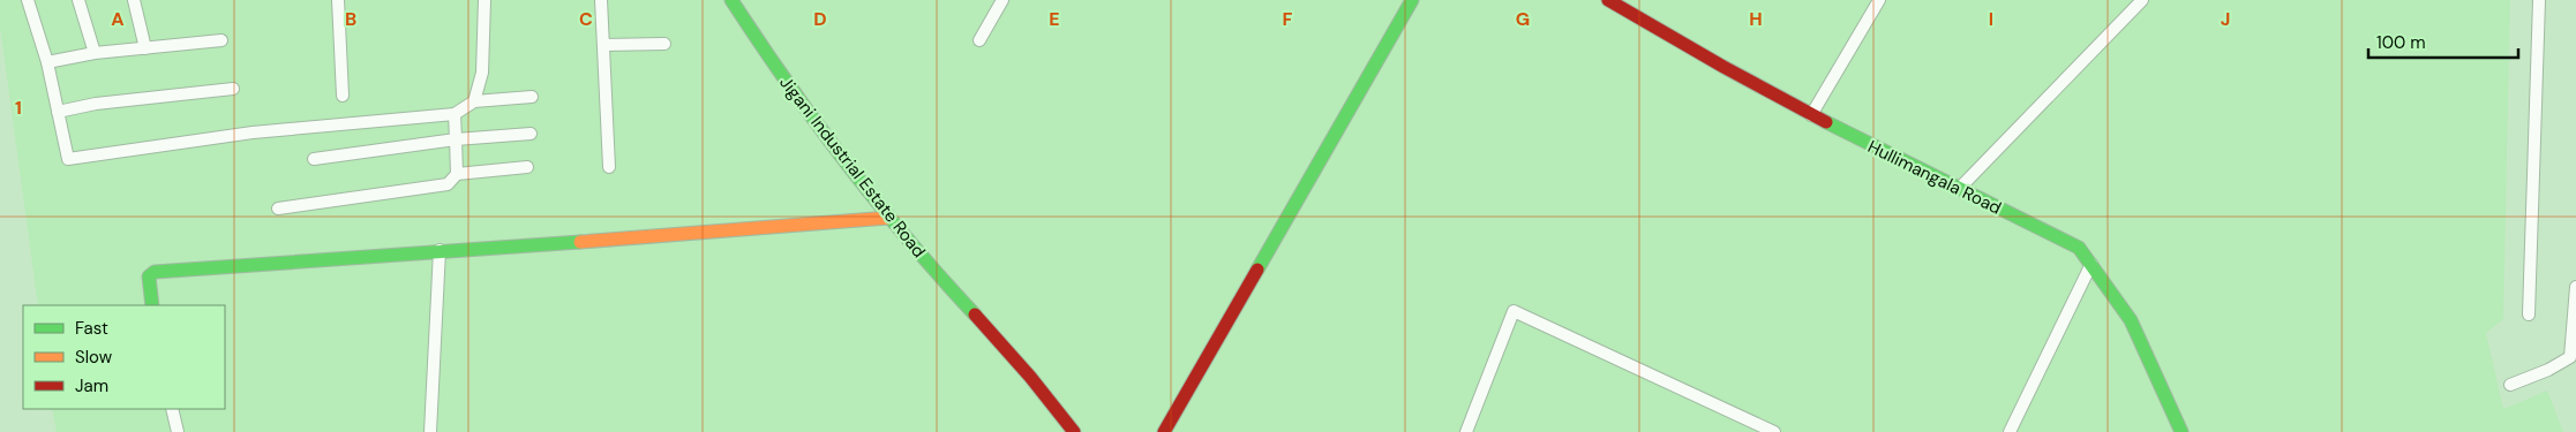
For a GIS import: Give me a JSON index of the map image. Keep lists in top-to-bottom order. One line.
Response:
{"streets":{"street":["Jigani Industrial Estate Road","Hullimangala Road"]},"legend":["Fast","Slow","Jam"],"scale_bar":"100 m","grid":{"columns":["A","B","C","D","E","F","G","H","I","J"],"rows":["1"]}}
